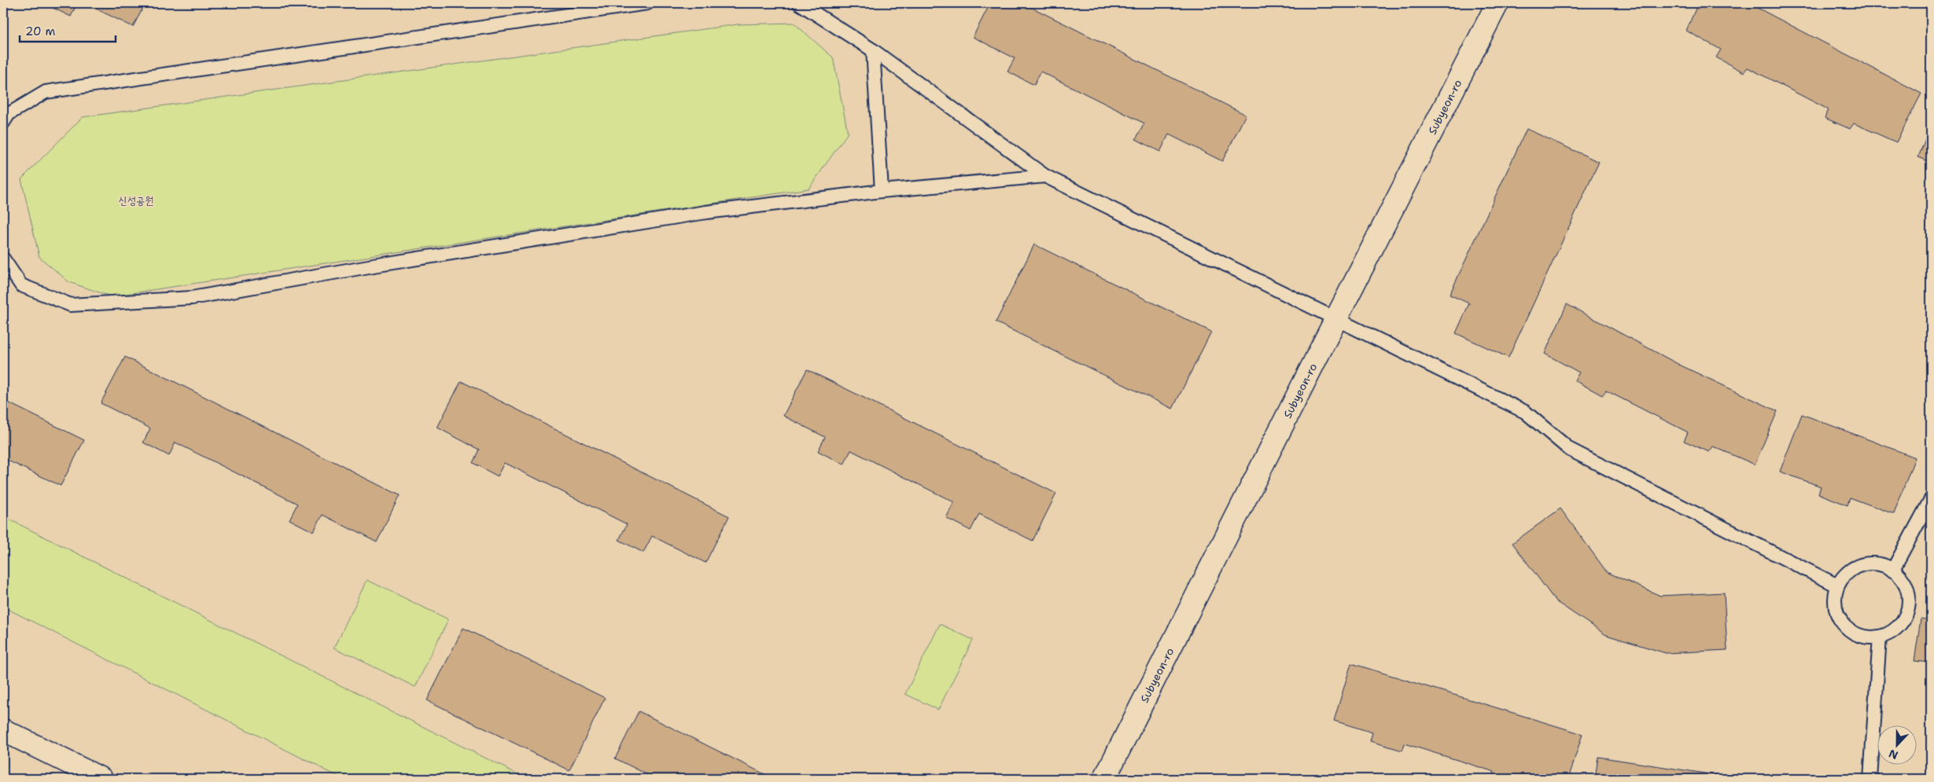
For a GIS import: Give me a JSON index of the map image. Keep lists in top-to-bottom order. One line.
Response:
{"streets":{"main road":["Subyeon-ro"]},"parks":["신성공원"],"scale_bar":"20 m","north":"bottom"}
